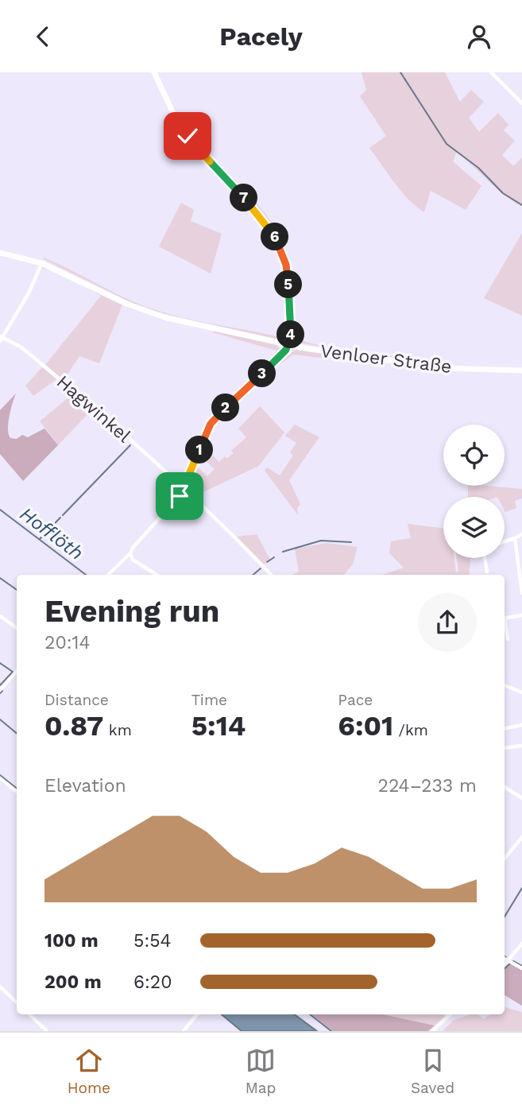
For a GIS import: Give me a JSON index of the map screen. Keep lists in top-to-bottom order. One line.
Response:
{"streets":{"main road":["Venloer Straße"],"street":["Hagwinkel"]},"water":["Hofflöth"],"page":{"header":"Pacely","pins":["7","6","5","4","3","2","1"],"heading":["Evening run","20:14"],"stats":[["Distance","0.87 km"],["Time","5:14"],["Pace","6:01 /km"]],"chart":["Elevation","224–233 m"],"list":[{"name":"100 m","note":"5:54"},{"name":"200 m","note":"6:20"}],"tabs":["Home","Map","Saved"]}}
